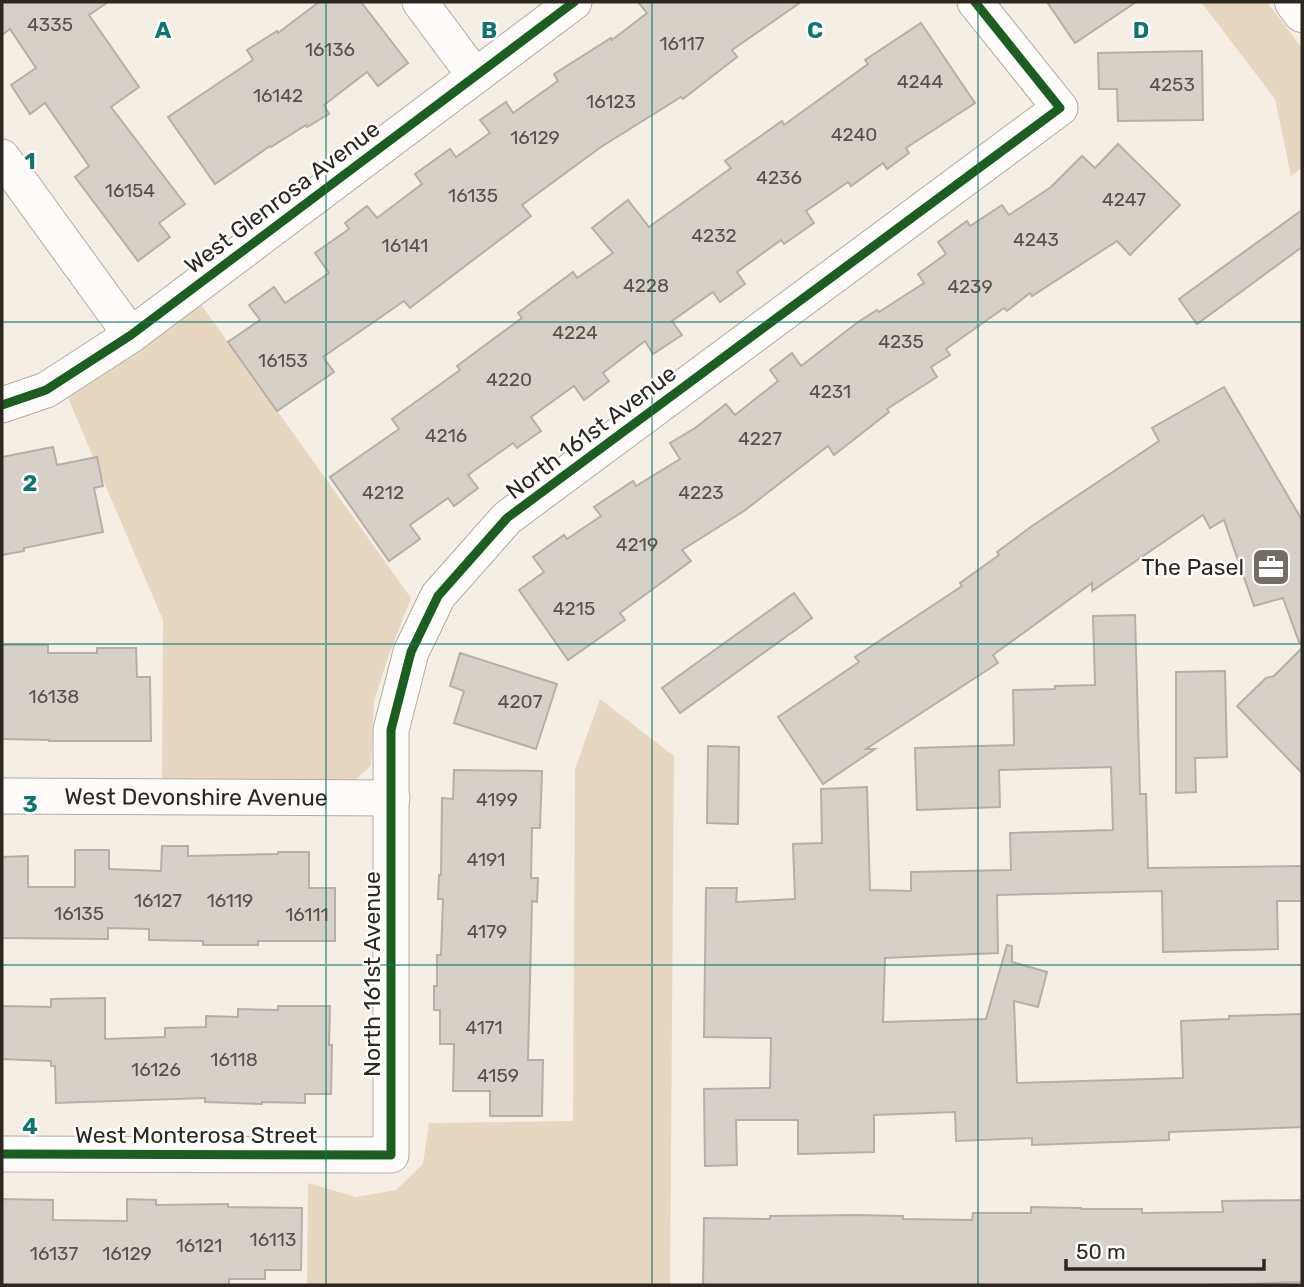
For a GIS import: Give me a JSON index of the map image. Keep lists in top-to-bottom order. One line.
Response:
{"streets":{"street":["West Glenrosa Avenue","North 161st Avenue","West Devonshire Avenue","West Monterosa Street"]},"crossings":[["North 161st Avenue","West Devonshire Avenue"],["North 161st Avenue","West Monterosa Street"]],"places":{"office":["The Pasel"]},"house_numbers":["4335","16117","16136","4244","4253","16142","16123","4240","16129","4236","16154","16135","4247","4232","4243","16141","4228","4239","4224","4235","16153","4220","4231","4216","4227","4212","4223","4219","4215","16138","4207","4199","4191","16127","16119","16135","16111","4179","4171","16118","16126","4159","16113","16121","16137","16129"],"scale_bar":"50 m","grid":{"columns":["A","B","C","D"],"rows":["1","2","3","4"]}}
